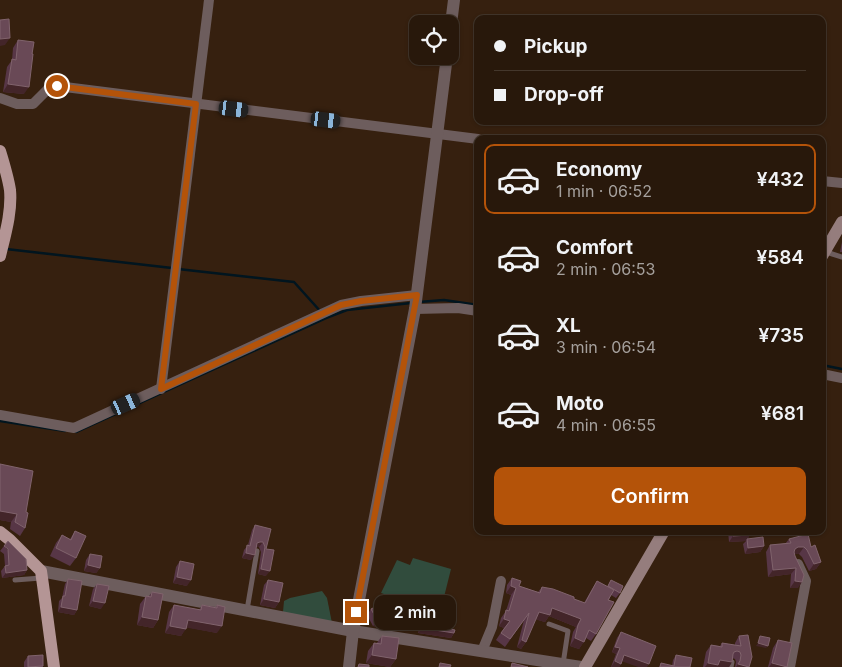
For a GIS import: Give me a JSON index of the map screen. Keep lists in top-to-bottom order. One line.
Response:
{"page":{"banner":["Pickup","Drop-off"],"list":[{"name":"Economy","note":"1 min · 06:52","value":"¥432"},{"name":"Comfort","note":"2 min · 06:53","value":"¥584"},{"name":"XL","note":"3 min · 06:54","value":"¥735"},{"name":"Moto","note":"4 min · 06:55","value":"¥681"}],"buttons":"Confirm","bubble":"2 min"}}
